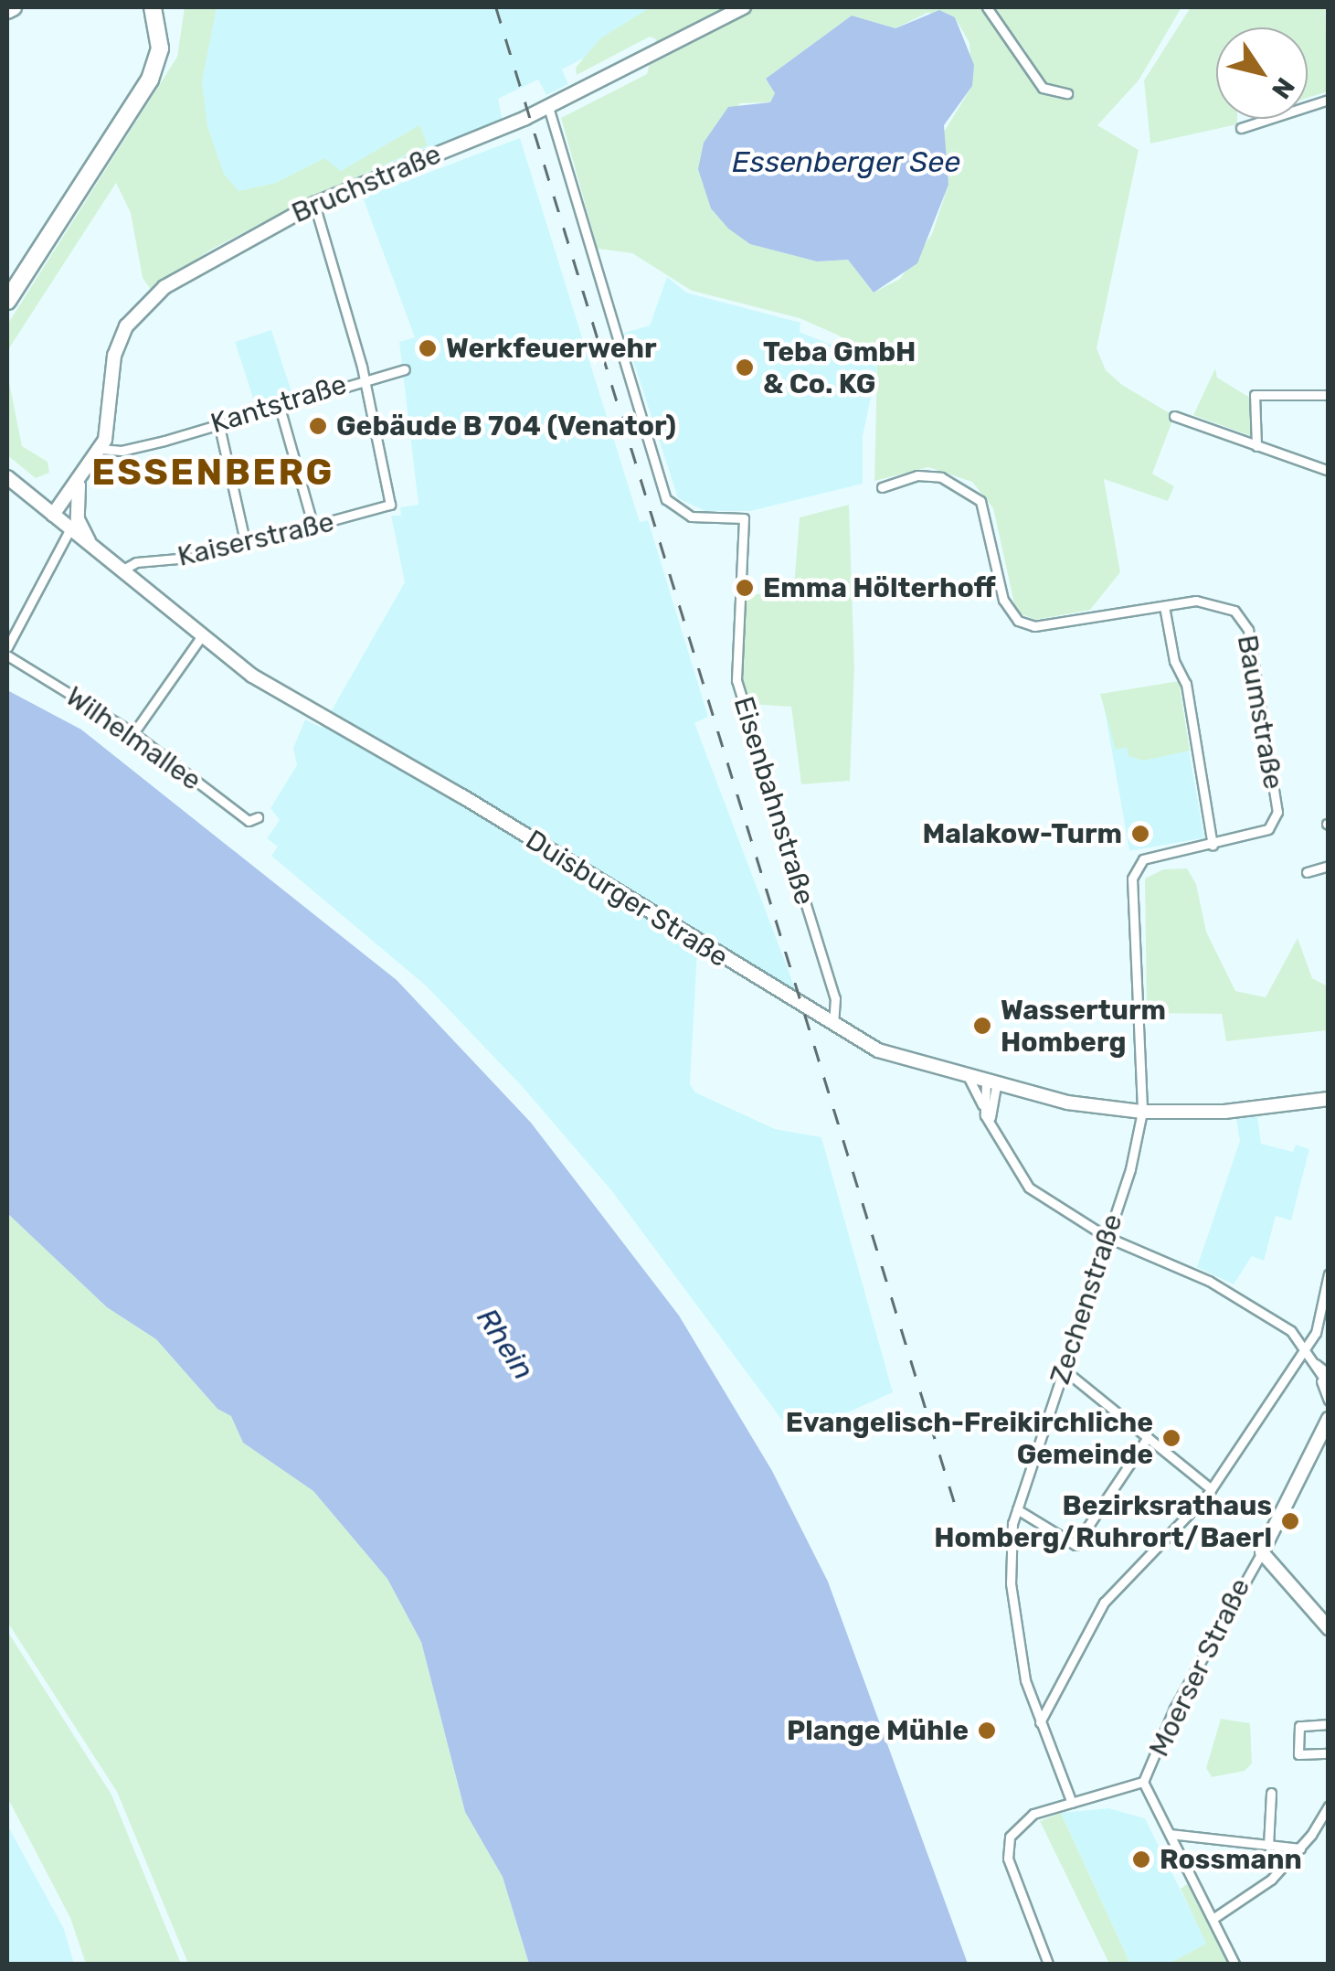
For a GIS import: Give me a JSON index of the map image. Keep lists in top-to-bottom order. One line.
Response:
{"streets":{"main road":["Bruchstraße","Duisburger Straße","Moerser Straße"],"street":["Kantstraße","Kaiserstraße","Baumstraße","Wilhelmallee","Eisenbahnstraße","Zechenstraße"]},"crossings":[["Bruchstraße","Kantstraße"],["Bruchstraße","Eisenbahnstraße"],["Kantstraße","Kaiserstraße"],["Kaiserstraße","Duisburger Straße"],["Baumstraße","Duisburger Straße"],["Baumstraße","Zechenstraße"],["Eisenbahnstraße","Duisburger Straße"],["Duisburger Straße","Zechenstraße"],["Zechenstraße","Moerser Straße"]],"districts":["ESSENBERG"],"water":["Essenberger See","Rhein"],"places":["Werkfeuerwehr","Teba GmbH & Co. KG","Gebäude B 704 (Venator)","Emma Hölterhoff","Malakow-Turm","Wasserturm Homberg","Evangelisch-Freikirchliche Gemeinde","Bezirksrathaus Homberg/Ruhrort/Baerl","Plange Mühle","Rossmann"],"north":"bottom right"}
